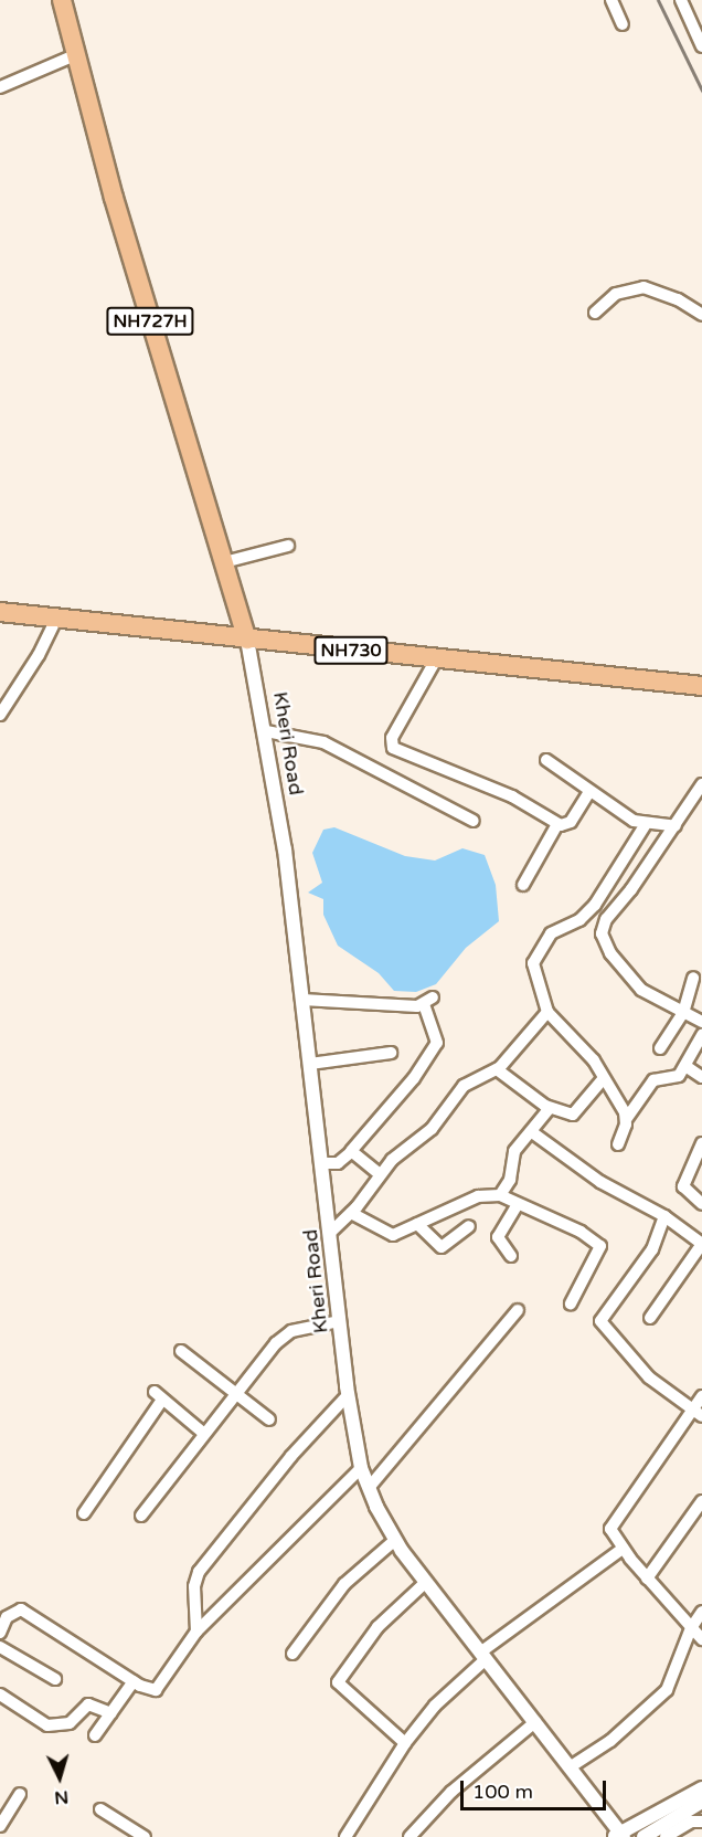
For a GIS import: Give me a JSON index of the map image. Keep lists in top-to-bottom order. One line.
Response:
{"streets":{"highway":["NH727H","NH730"],"street":["Kheri Road"]},"crossings":[["NH727H","NH730"],["NH727H","Kheri Road"],["NH730","Kheri Road"]],"scale_bar":"100 m","north":"bottom"}
